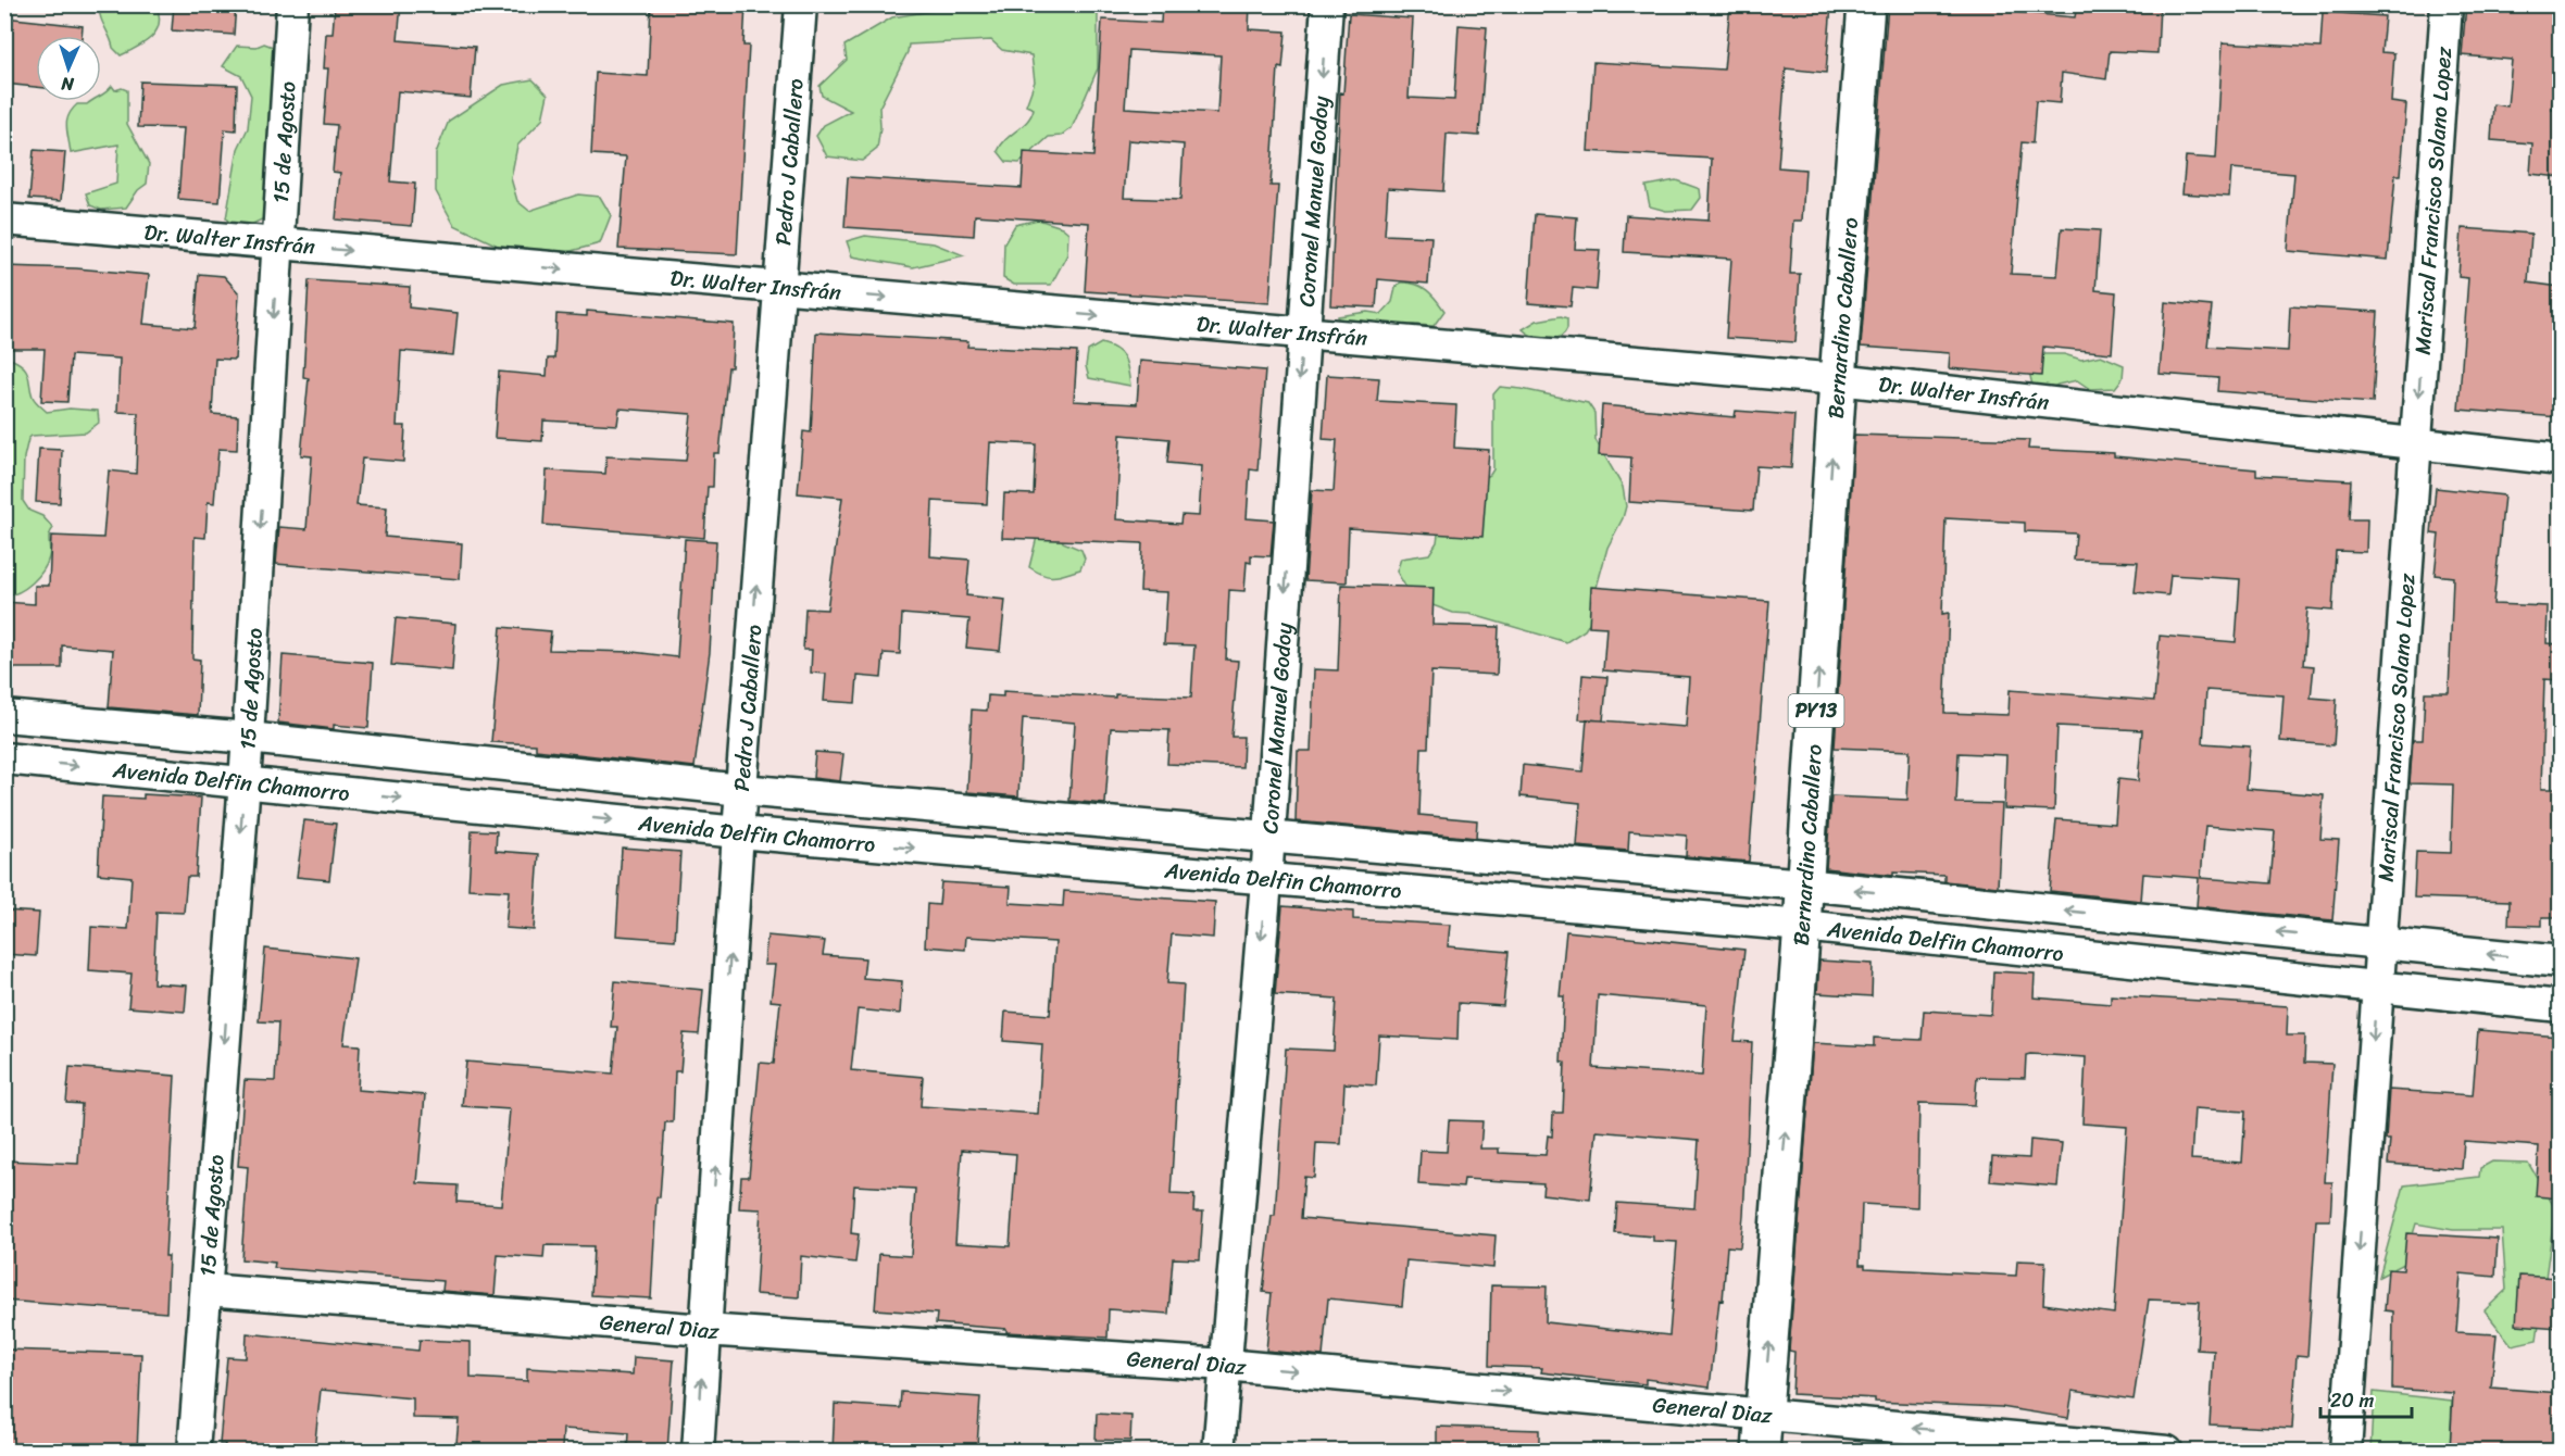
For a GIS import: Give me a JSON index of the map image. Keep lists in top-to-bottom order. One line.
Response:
{"streets":{"highway":["Bernardino Caballero","PY13"],"street":["15 de Agosto","Pedro J Caballero","Coronel Manuel Godoy","Mariscal Francisco Solano Lopez","Dr. Walter Insfrán","Avenida Delfin Chamorro","General Diaz"]},"crossings":[["15 de Agosto","Dr. Walter Insfrán"],["15 de Agosto","Avenida Delfin Chamorro"],["15 de Agosto","General Diaz"],["Pedro J Caballero","Dr. Walter Insfrán"],["Pedro J Caballero","Avenida Delfin Chamorro"],["Pedro J Caballero","General Diaz"],["Coronel Manuel Godoy","Dr. Walter Insfrán"],["Coronel Manuel Godoy","Avenida Delfin Chamorro"],["Coronel Manuel Godoy","General Diaz"],["Mariscal Francisco Solano Lopez","Dr. Walter Insfrán"],["Mariscal Francisco Solano Lopez","Avenida Delfin Chamorro"],["Dr. Walter Insfrán","Bernardino Caballero"],["Bernardino Caballero","Avenida Delfin Chamorro"],["Bernardino Caballero","General Diaz"]],"one_way":["15 de Agosto","Pedro J Caballero","Coronel Manuel Godoy","Mariscal Francisco Solano Lopez","Dr. Walter Insfrán","Bernardino Caballero"],"scale_bar":"20 m","north":"bottom"}
